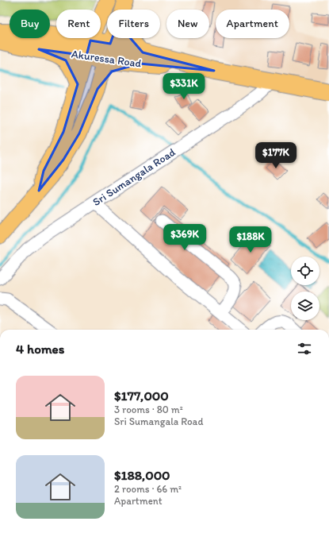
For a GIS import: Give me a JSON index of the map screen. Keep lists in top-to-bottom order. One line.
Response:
{"streets":{"highway":["Akuressa Road"],"street":["Sri Sumangala Road"]},"crossings":[["Akuressa Road","Sri Sumangala Road"]],"page":{"chip":["Buy","Rent","Filters","New","Apartment"],"price":["$331K","$177K","$369K","$188K"],"heading":"4 homes","list":[{"name":"$177,000","note":"3 rooms · 80 m² · Sri Sumangala Road"},{"name":"$188,000","note":"2 rooms · 66 m² · Apartment"}]}}
